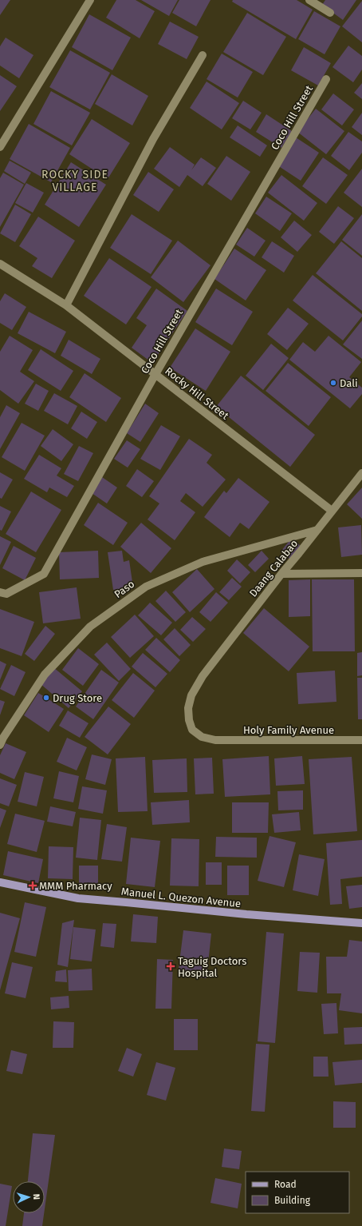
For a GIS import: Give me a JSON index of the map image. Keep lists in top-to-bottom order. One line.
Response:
{"streets":{"main road":["Manuel L. Quezon Avenue"],"street":["Coco Hill Street","Rocky Hill Street","Daang Calabao","Paso","Holy Family Avenue"]},"crossings":[["Coco Hill Street","Rocky Hill Street"],["Rocky Hill Street","Daang Calabao"],["Daang Calabao","Paso"],["Daang Calabao","Holy Family Avenue"]],"districts":["ROCKY SIDE VILLAGE"],"places":{"other":["Dali","Drug Store"],"health":["MMM Pharmacy","Taguig Doctors Hospital"]},"legend":["Road","Building"],"north":"right"}
